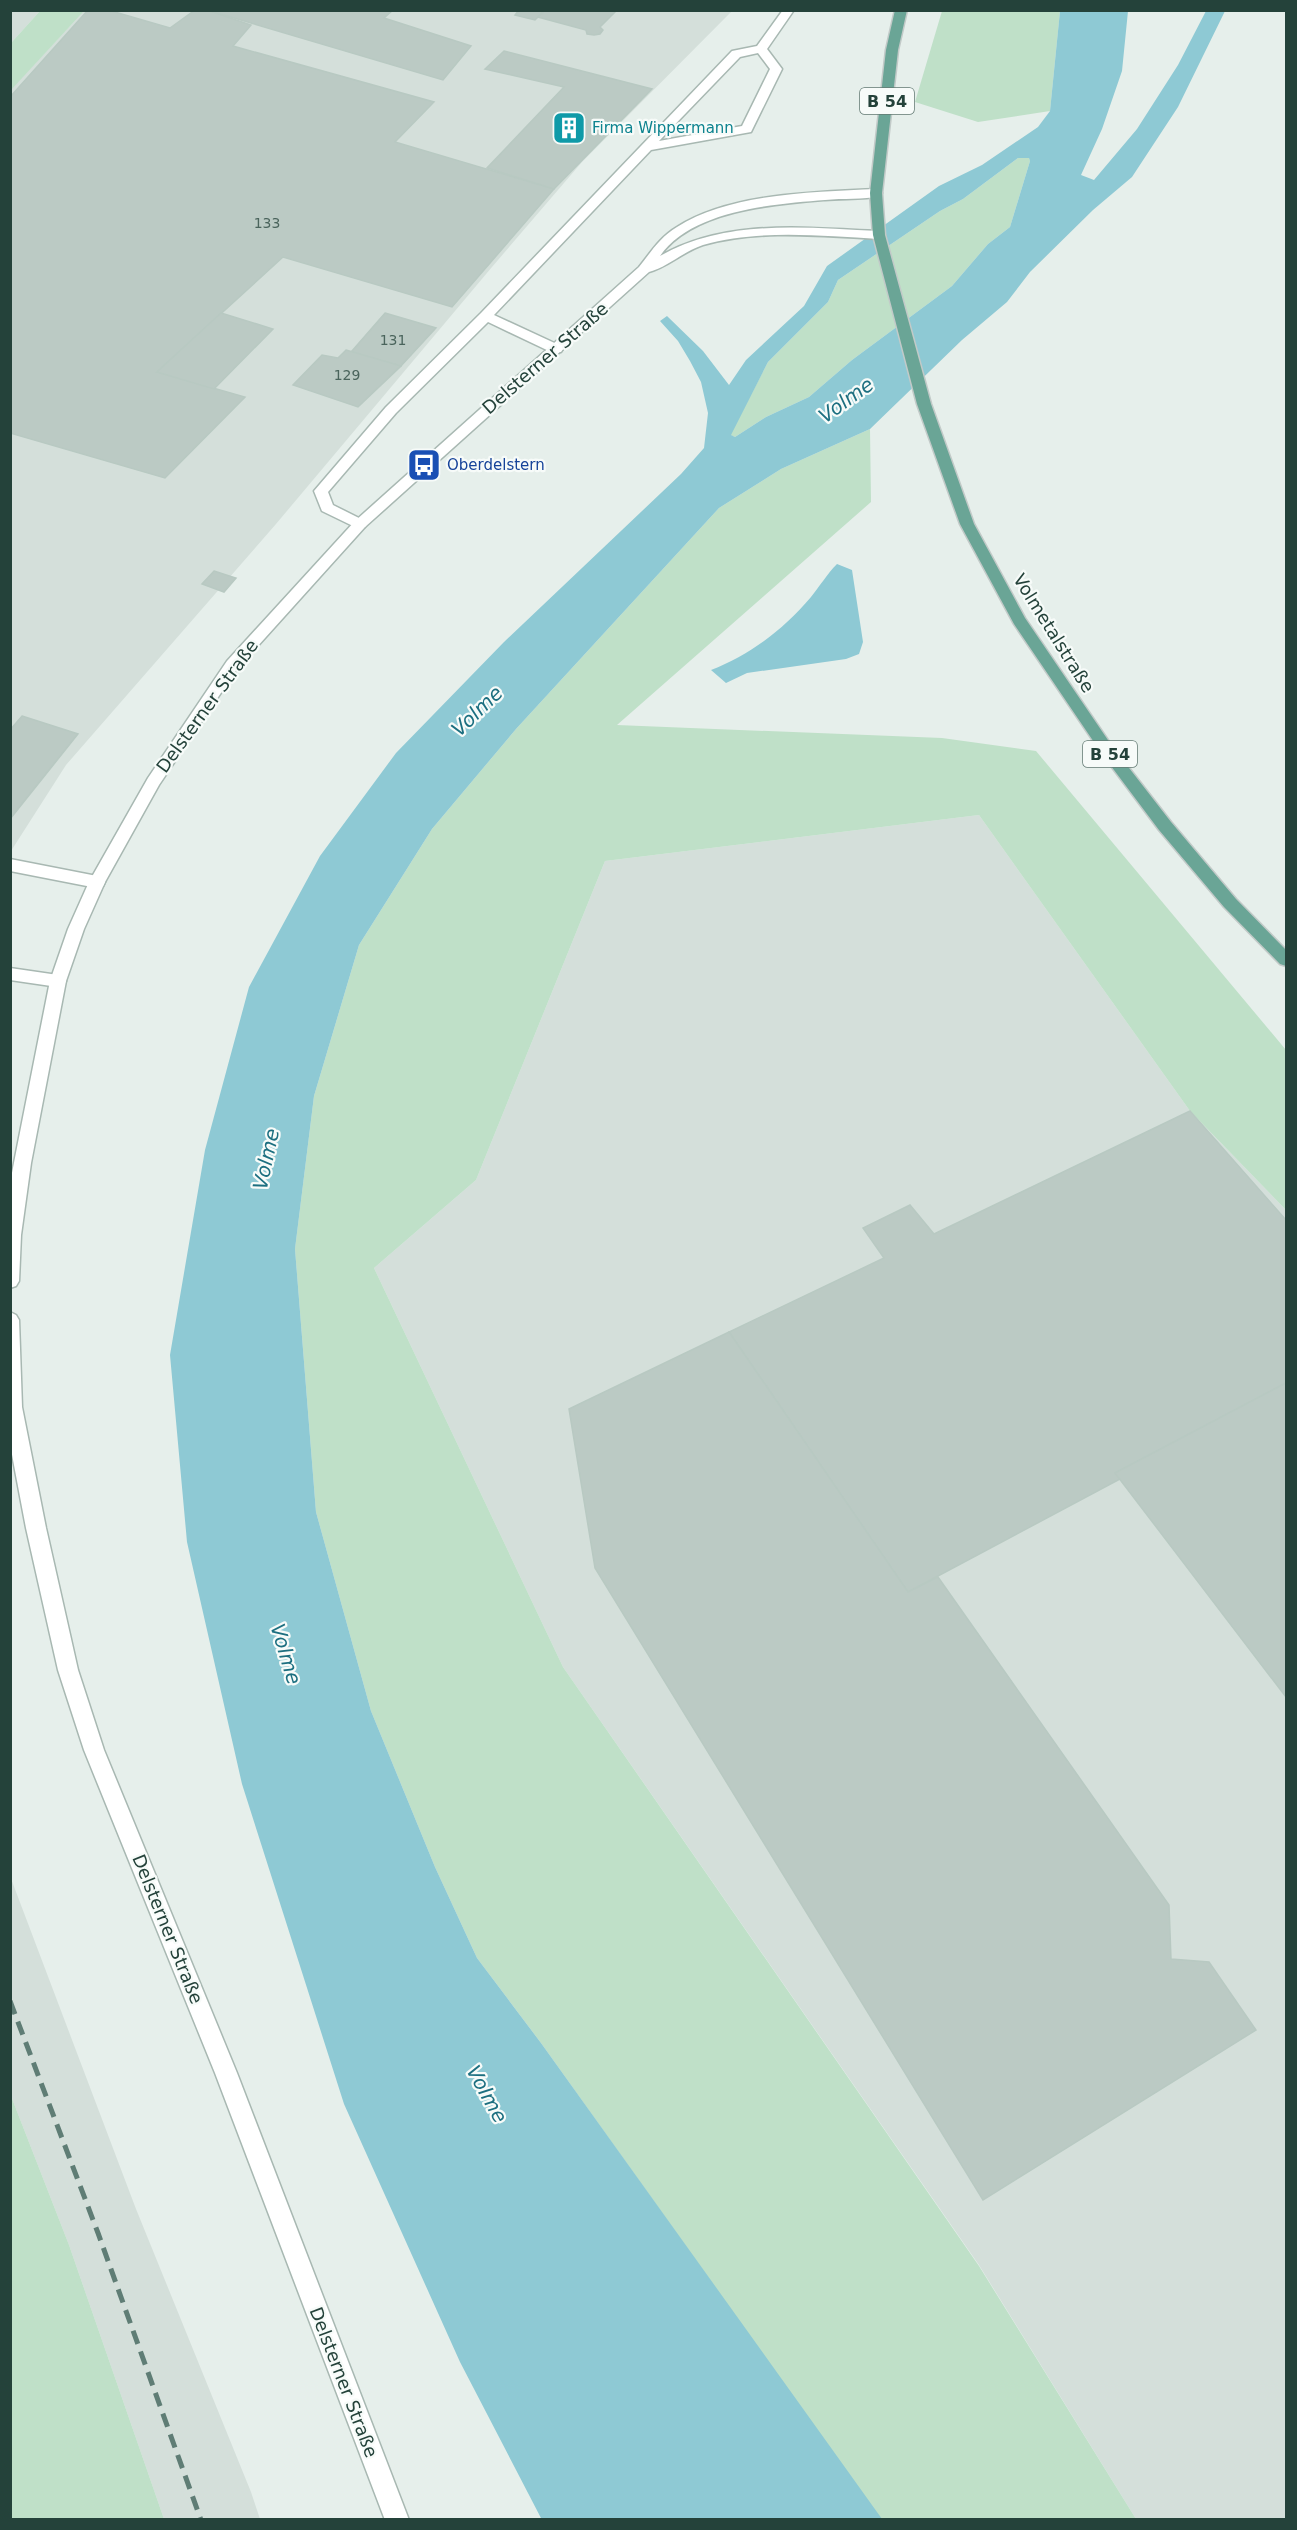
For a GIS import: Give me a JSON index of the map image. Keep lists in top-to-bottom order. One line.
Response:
{"streets":{"main road":["B 54","Volmetalstraße"],"street":["Delsterner Straße"]},"crossings":[["B 54","Delsterner Straße"],["B 54","Volmetalstraße"],["Delsterner Straße","Volmetalstraße"]],"water":["Volme"],"places":{"building":["Firma Wippermann"],"bus stop":["Oberdelstern"]},"house_numbers":["133","131","129"]}
